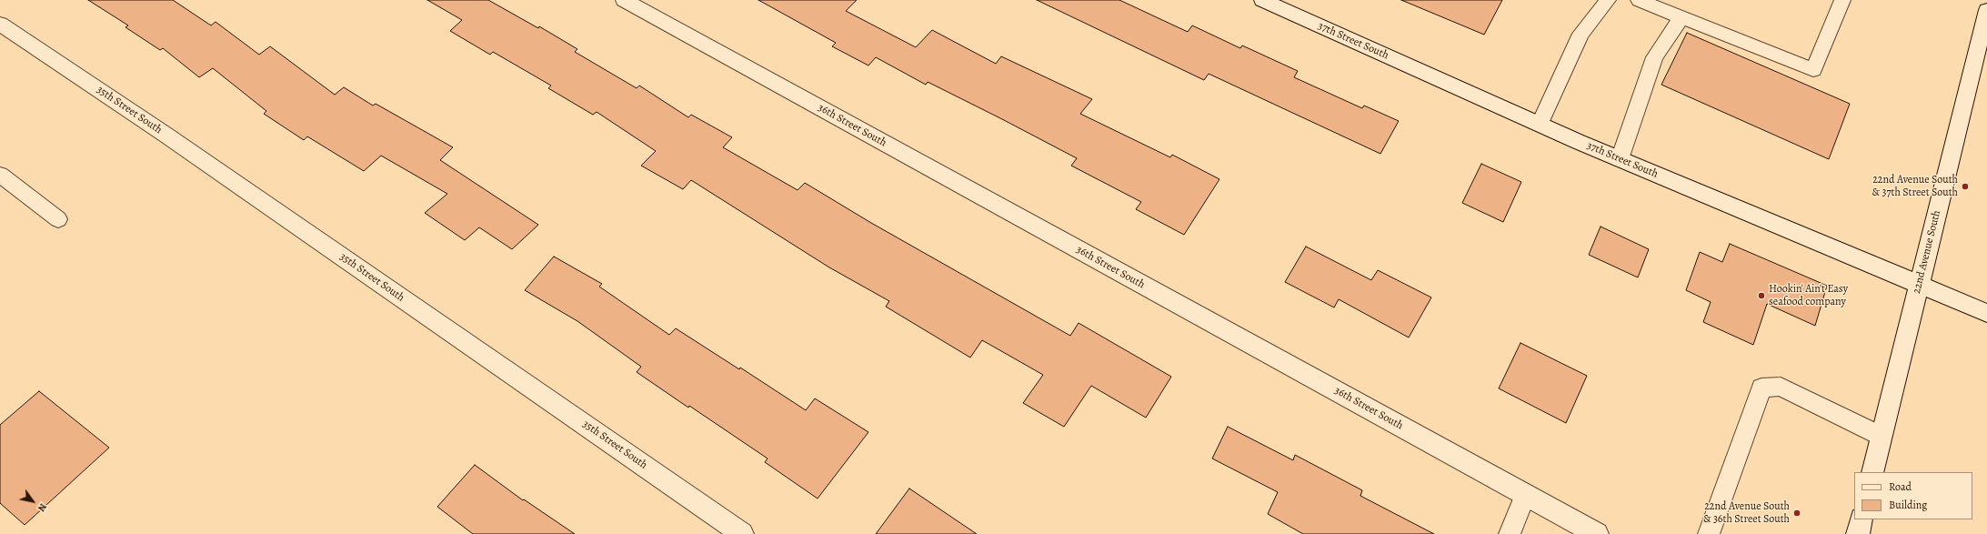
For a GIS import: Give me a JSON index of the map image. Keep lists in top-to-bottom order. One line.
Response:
{"streets":{"street":["37th Street South","35th Street South","36th Street South","22nd Avenue South"]},"crossings":[["37th Street South","22nd Avenue South"]],"places":["22nd Avenue South & 37th Street South","Hookin' Ain't Easy seafood company","22nd Avenue South & 36th Street South"],"legend":["Road","Building"],"north":"bottom right"}
